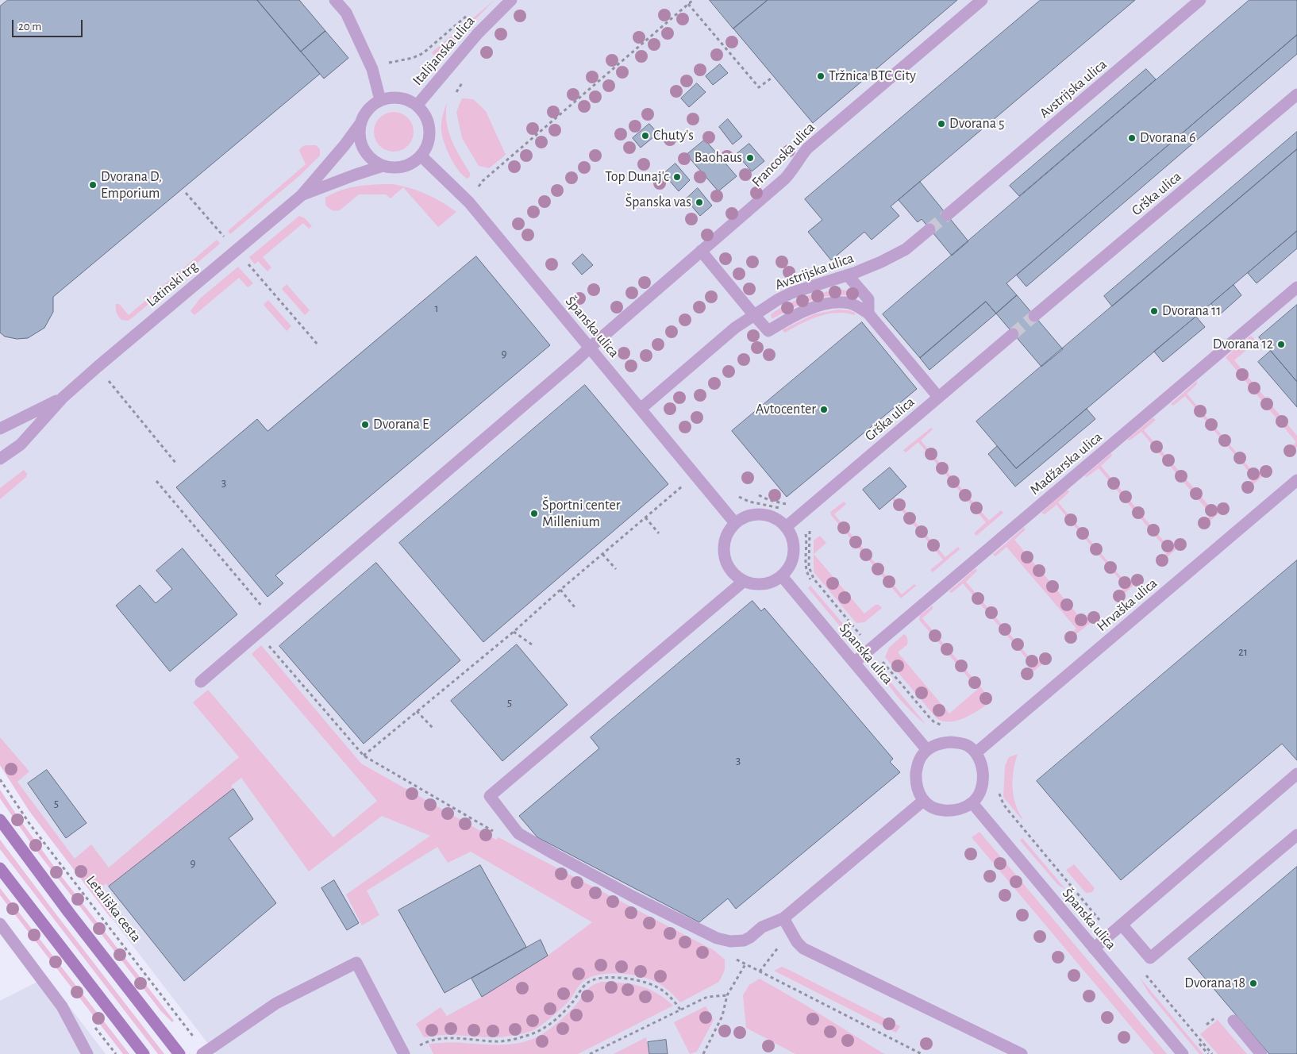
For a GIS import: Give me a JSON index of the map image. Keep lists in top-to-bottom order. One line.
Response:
{"streets":{"street":["Italijanska ulica","Avstrijska ulica","Francoska ulica","Grška ulica","Latinski trg","Španska ulica","Madžarska ulica","Hrvaška ulica"],"path":["Letališka cesta"]},"crossings":[["Italijanska ulica","Latinski trg"],["Italijanska ulica","Španska ulica"],["Avstrijska ulica","Španska ulica"],["Francoska ulica","Španska ulica"],["Grška ulica","Španska ulica"],["Latinski trg","Španska ulica"],["Španska ulica","Madžarska ulica"],["Španska ulica","Hrvaška ulica"]],"places":["Tržnica BTC City","Dvorana 5","Chuty's","Dvorana 6","Baohaus","Top Dunaj'c","Dvorana D, Emporium","Španska vas","Dvorana 11","Dvorana 12","Avtocenter","Dvorana E","Športni center Millenium","Dvorana 18"],"house_numbers":["1","9","3","21","5","3","5","9"],"scale_bar":"20 m"}
